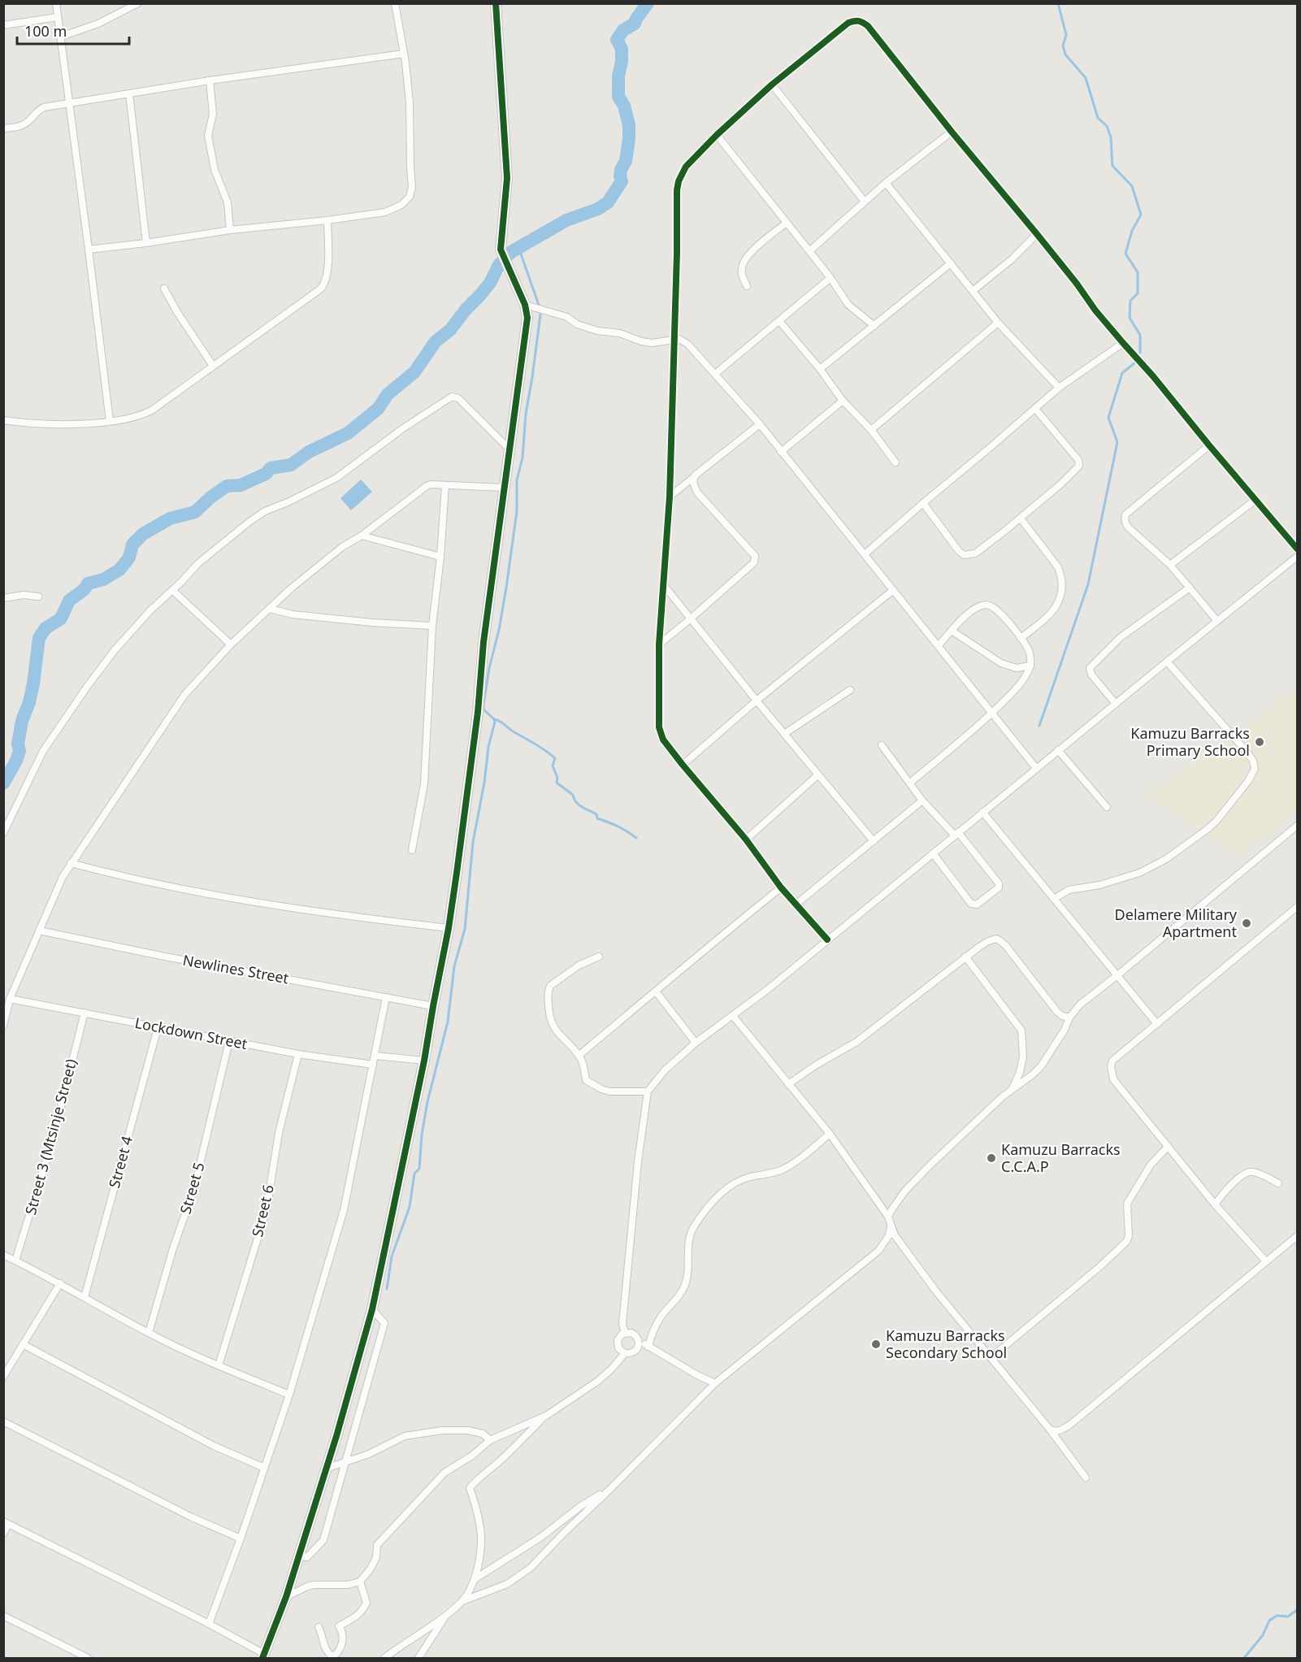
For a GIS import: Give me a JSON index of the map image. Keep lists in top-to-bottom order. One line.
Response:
{"streets":{"street":["Newlines Street","Lockdown Street","Street 3 (Mtsinje Street)","Street 4","Street 5","Street 6"]},"crossings":[["Lockdown Street","Street 3 (Mtsinje Street)"],["Lockdown Street","Street 4"],["Lockdown Street","Street 5"],["Lockdown Street","Street 6"]],"places":["Kamuzu Barracks Primary School","Delamere Military Apartment","Kamuzu Barracks C.C.A.P","Kamuzu Barracks Secondary School"],"scale_bar":"100 m"}
